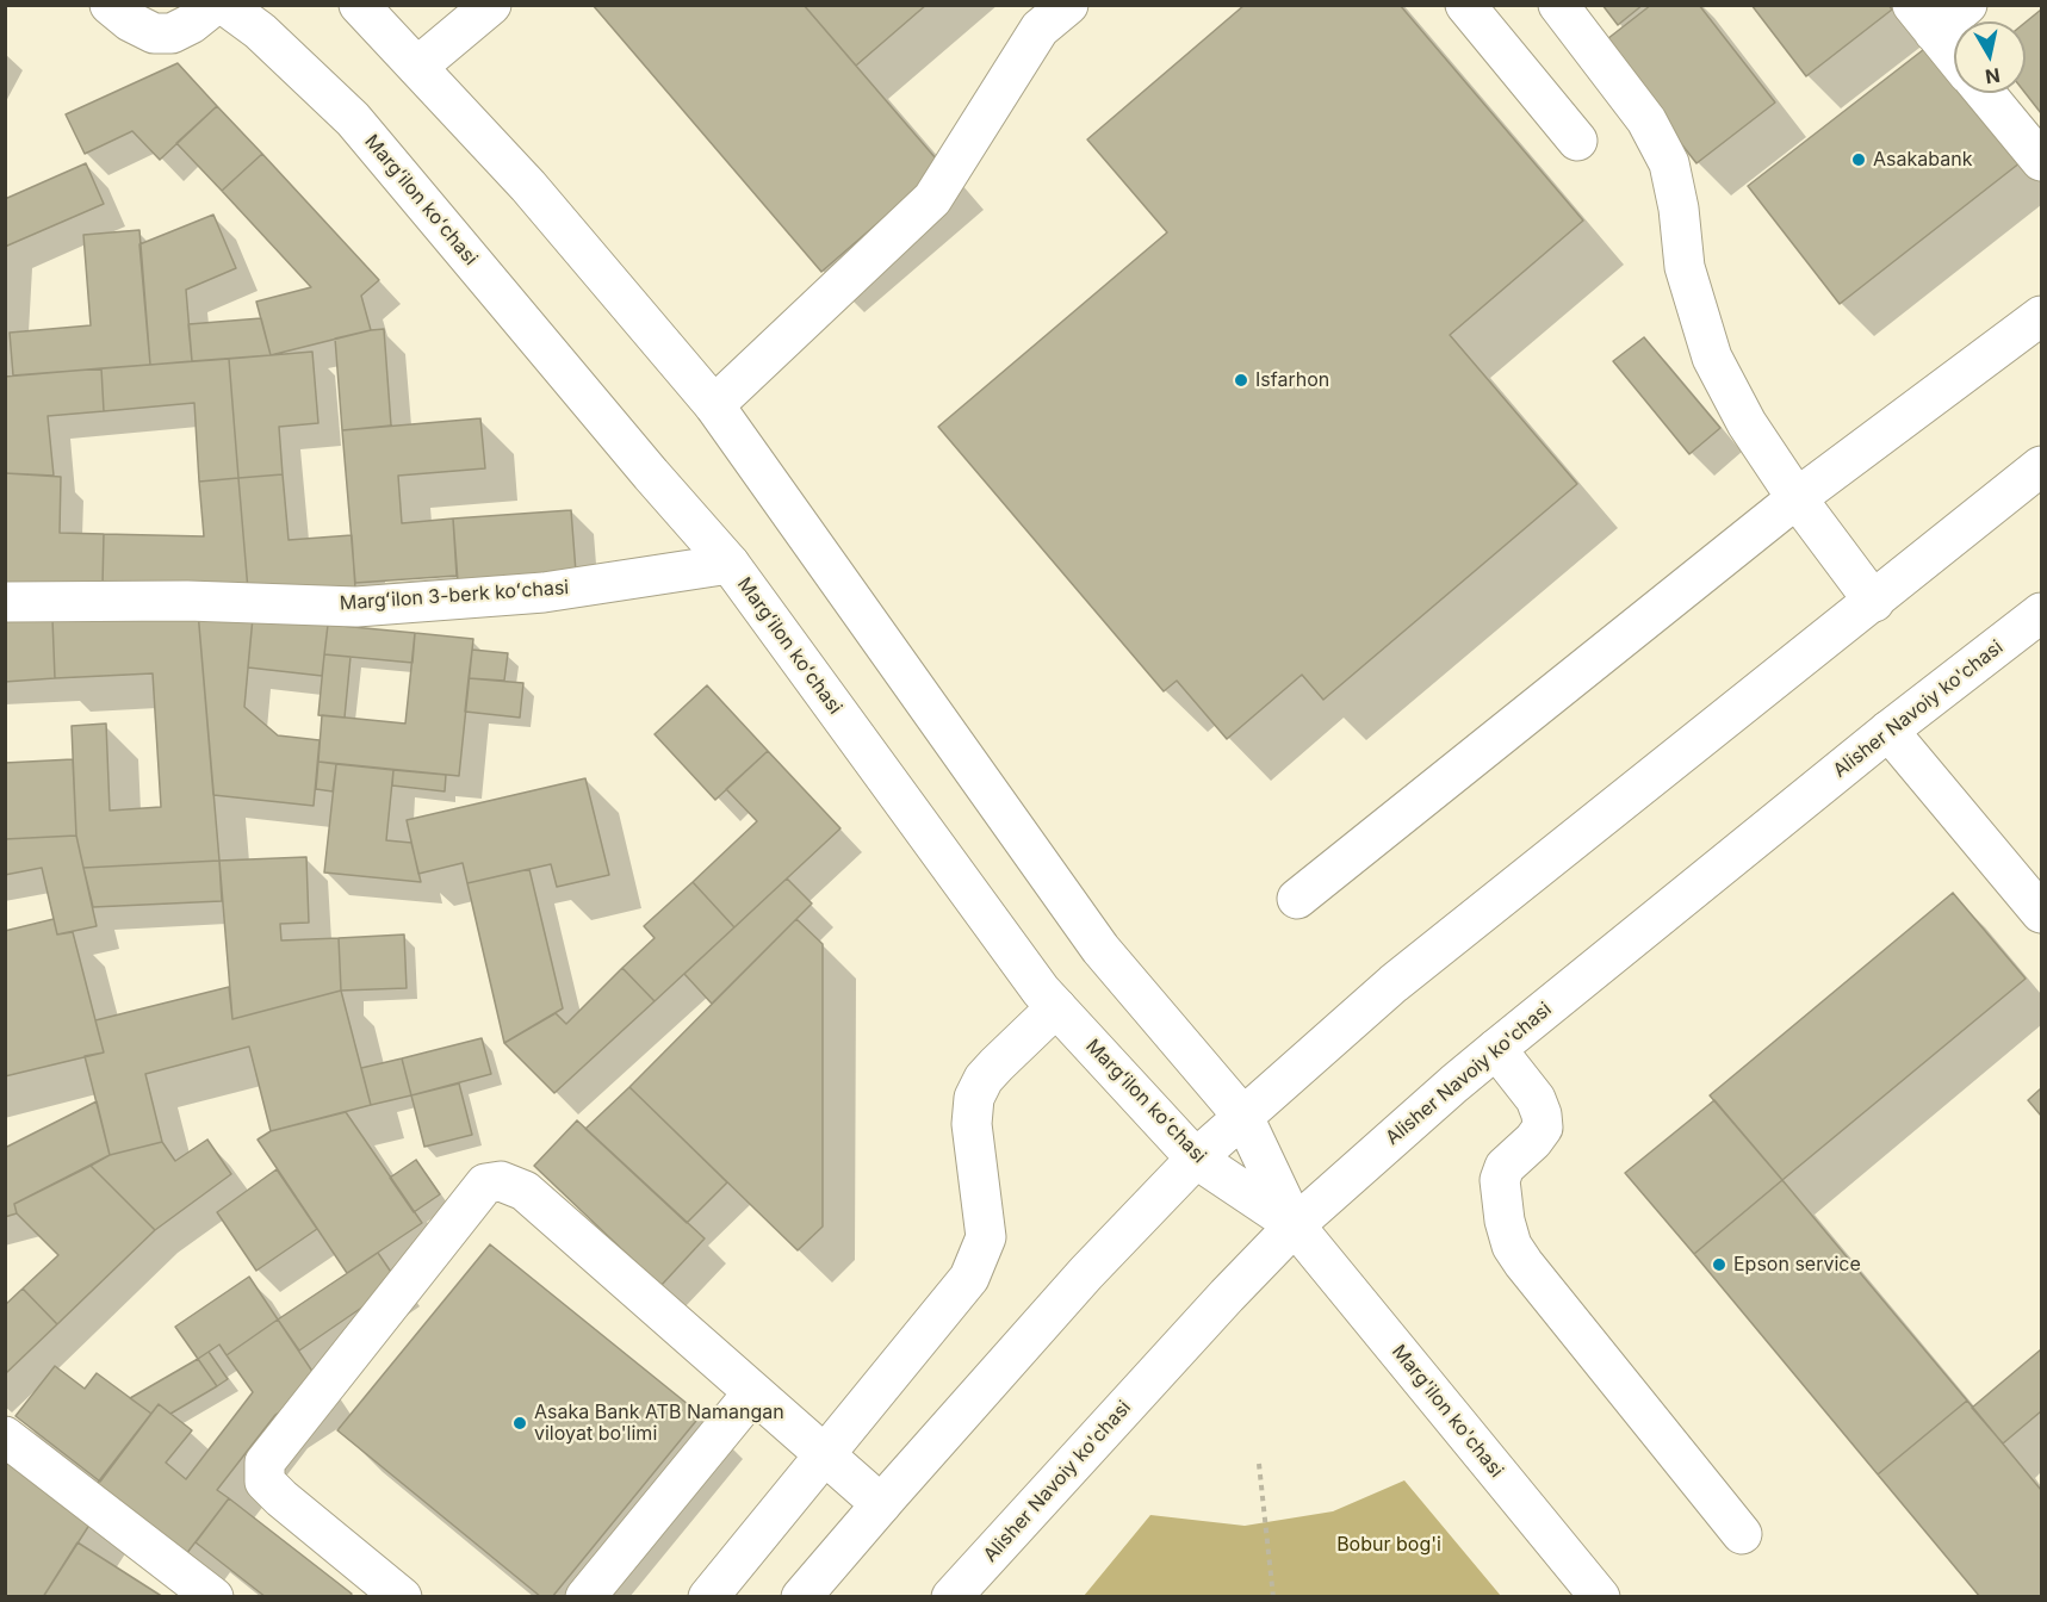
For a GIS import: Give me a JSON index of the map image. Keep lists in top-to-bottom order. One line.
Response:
{"streets":{"main road":["Margʻilon koʻchasi","Margʻilon 3-berk koʻchasi","Alisher Navoiy ko'chasi","Marg'ilon ko'chasi"]},"crossings":[["Margʻilon koʻchasi","Margʻilon 3-berk koʻchasi"],["Margʻilon koʻchasi","Alisher Navoiy ko'chasi"],["Margʻilon koʻchasi","Marg'ilon ko'chasi"],["Alisher Navoiy ko'chasi","Marg'ilon ko'chasi"]],"parks":["Bobur bog'i"],"places":["Asakabank","Isfarhon","Epson service","Asaka Bank ATB Namangan viloyat bo'limi"],"north":"bottom"}
